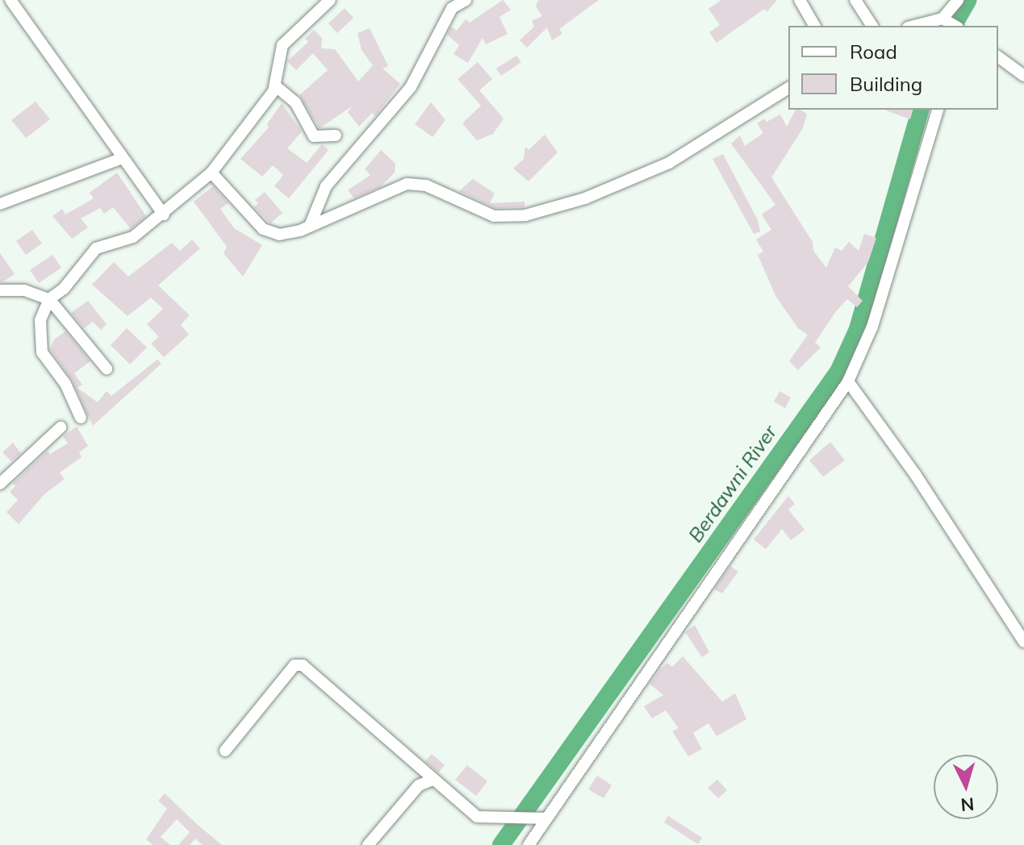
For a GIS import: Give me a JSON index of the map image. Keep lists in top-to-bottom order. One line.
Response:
{"water":["Berdawni River"],"legend":["Road","Building"],"north":"bottom"}
